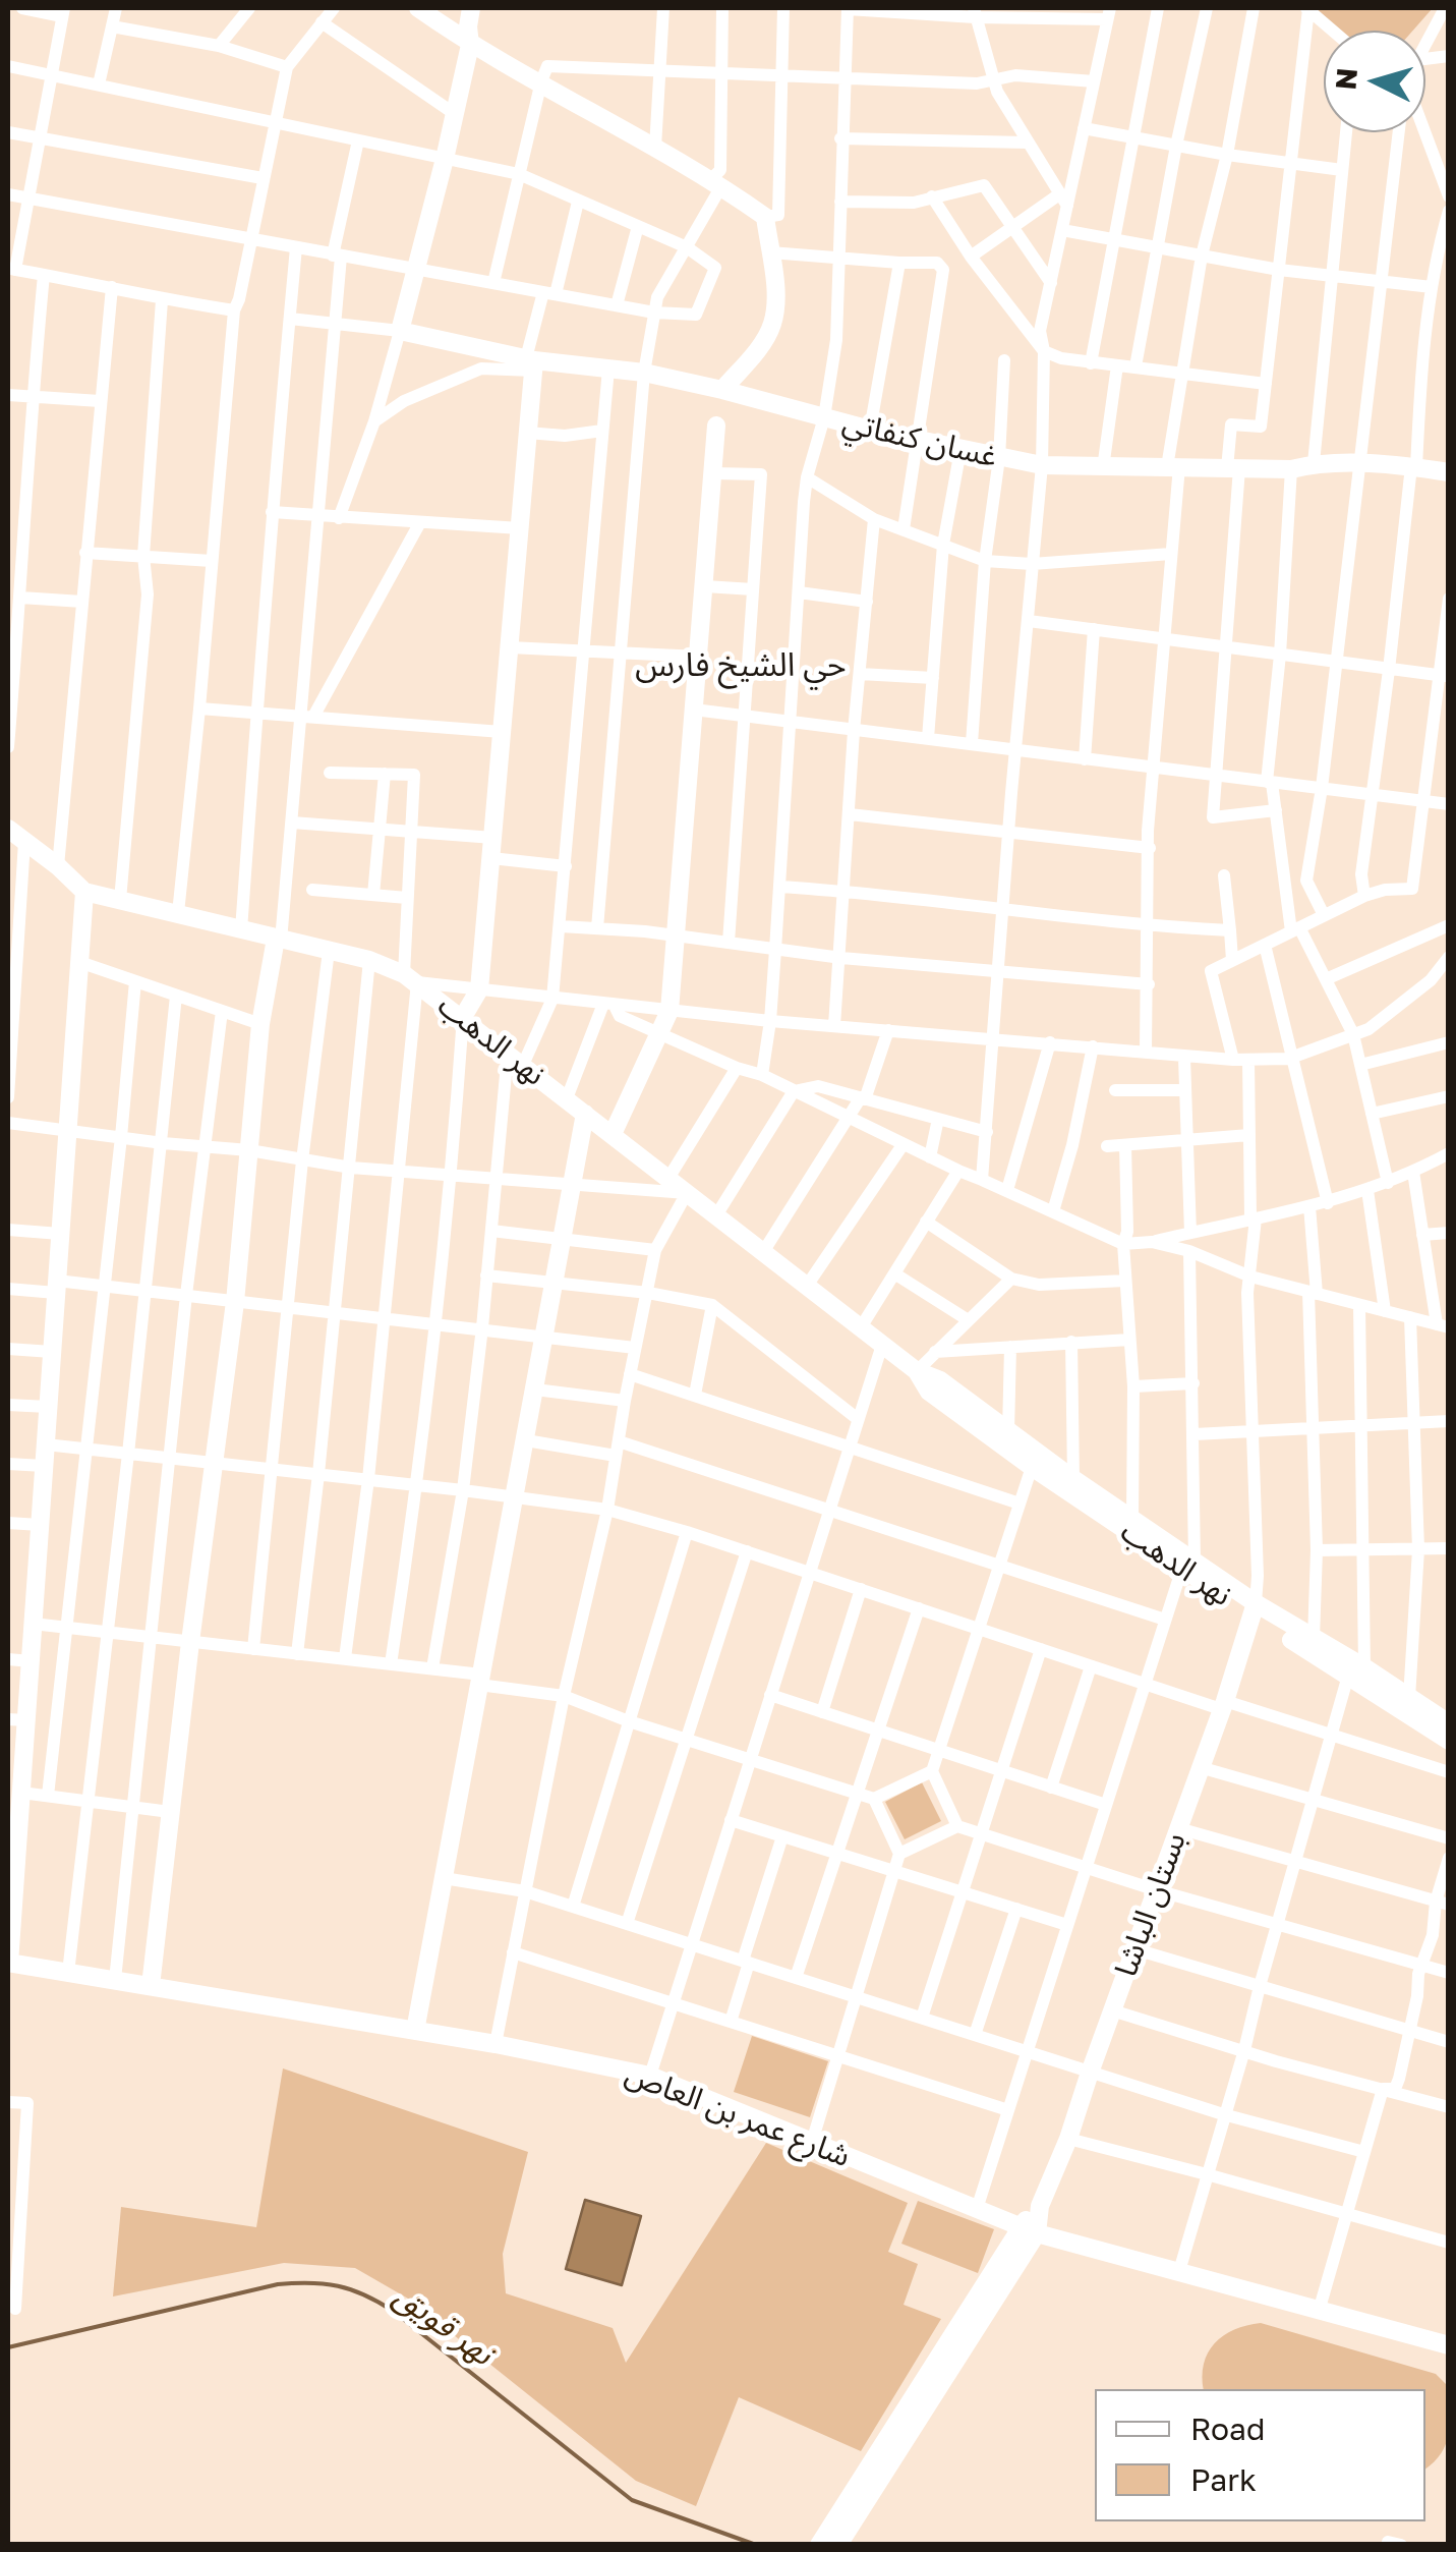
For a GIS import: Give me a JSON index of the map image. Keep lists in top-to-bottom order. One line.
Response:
{"streets":{"street":["غسان كنفاتي","نهر الدهب","بستان الباشا","شارع عمر بن العاص"]},"crossings":[["نهر الدهب","بستان الباشا"],["بستان الباشا","شارع عمر بن العاص"]],"districts":["حي الشيخ فارس"],"water":["نهر قويق"],"legend":["Road","Park"],"north":"left"}
